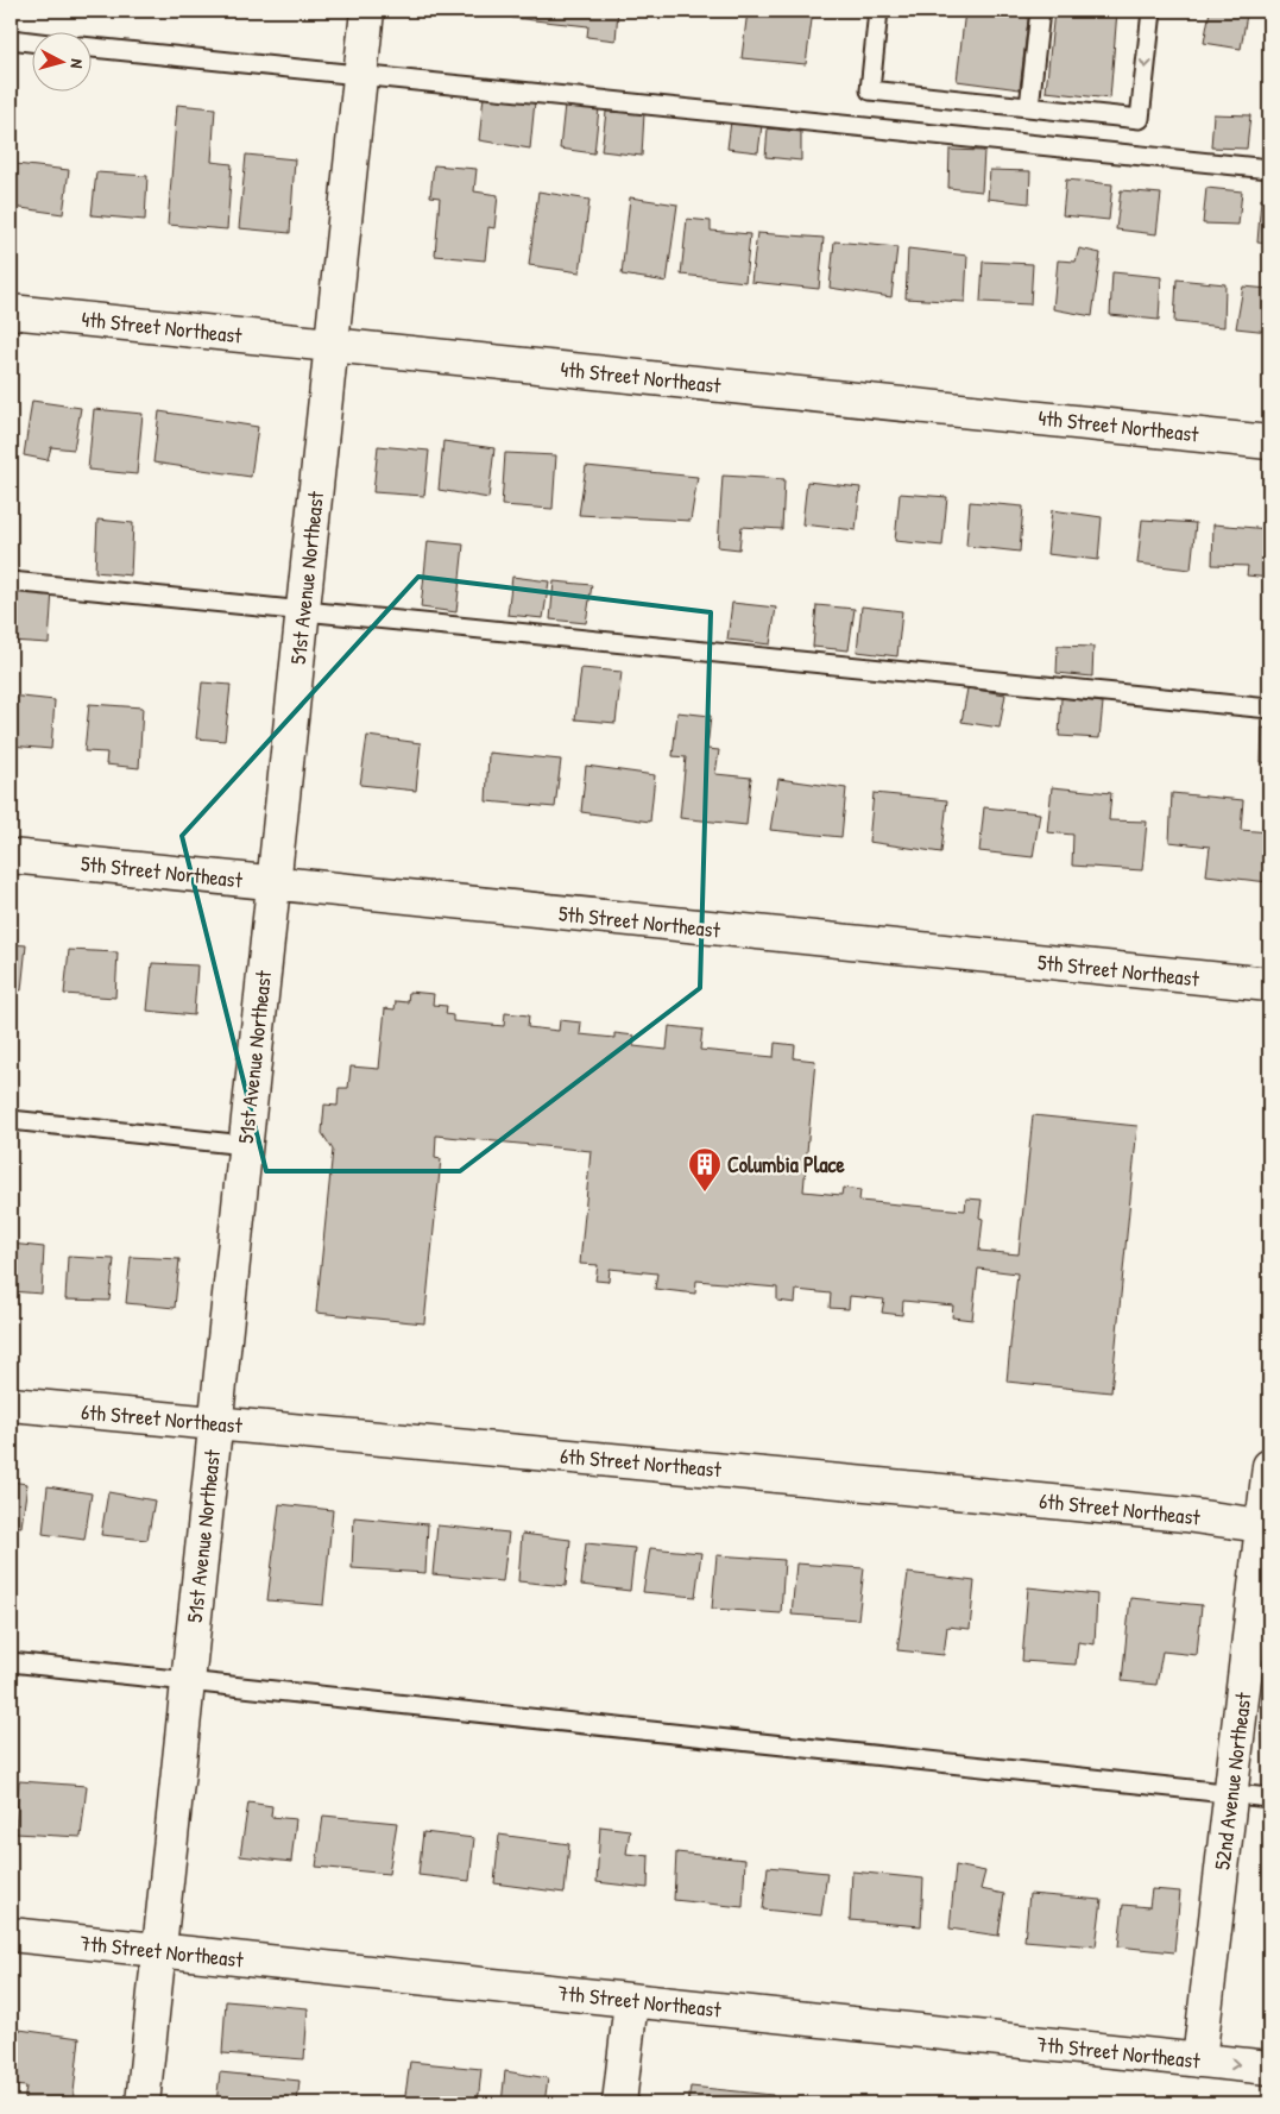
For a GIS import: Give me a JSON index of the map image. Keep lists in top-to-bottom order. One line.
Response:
{"streets":{"street":["4th Street Northeast","51st Avenue Northeast","5th Street Northeast","6th Street Northeast","52nd Avenue Northeast","7th Street Northeast"]},"crossings":[["4th Street Northeast","51st Avenue Northeast"],["51st Avenue Northeast","5th Street Northeast"],["51st Avenue Northeast","6th Street Northeast"],["51st Avenue Northeast","7th Street Northeast"],["6th Street Northeast","52nd Avenue Northeast"],["52nd Avenue Northeast","7th Street Northeast"]],"places":{"building":["Columbia Place"]},"north":"right"}
